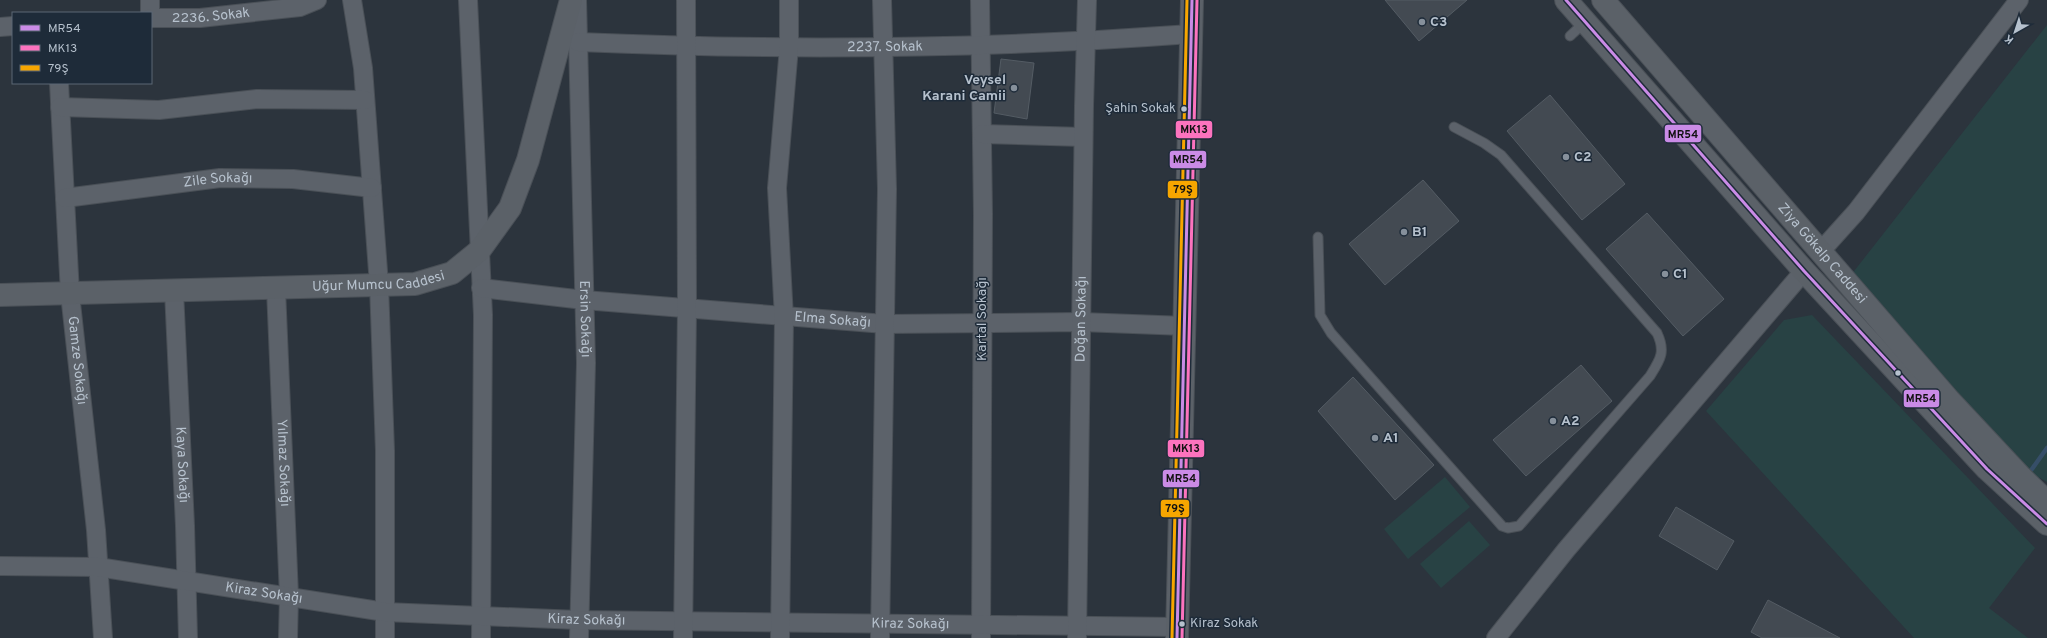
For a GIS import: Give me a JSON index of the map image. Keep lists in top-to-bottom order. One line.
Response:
{"streets":{"street":["2236. Sokak","2237. Sokak","Zile Sokağı","Ziya Gökalp Caddesi","Uğur Mumcu Caddesi","Ersin Sokağı","Kartal Sokağı","Doğan Sokağı","Elma Sokağı","Gamze Sokağı","Yılmaz Sokağı","Kaya Sokağı","Kiraz Sokağı"]},"crossings":[["2237. Sokak","Ersin Sokağı"],["2237. Sokak","Kartal Sokağı"],["2237. Sokak","Doğan Sokağı"],["Zile Sokağı","Gamze Sokağı"],["Uğur Mumcu Caddesi","Gamze Sokağı"],["Uğur Mumcu Caddesi","Yılmaz Sokağı"],["Uğur Mumcu Caddesi","Kaya Sokağı"],["Ersin Sokağı","Elma Sokağı"],["Ersin Sokağı","Kiraz Sokağı"],["Kartal Sokağı","Elma Sokağı"],["Kartal Sokağı","Kiraz Sokağı"],["Doğan Sokağı","Elma Sokağı"],["Doğan Sokağı","Kiraz Sokağı"],["Gamze Sokağı","Kiraz Sokağı"],["Yılmaz Sokağı","Kiraz Sokağı"],["Kaya Sokağı","Kiraz Sokağı"]],"places":["C3","Veysel Karani Camii","Şahin Sokak","C2","B1","C1","A2","A1","Kiraz Sokak"],"lines":["transit line MR54","transit line MK13","transit line 79Ş"],"legend":["MR54","MK13","79Ş"],"north":"bottom left"}
